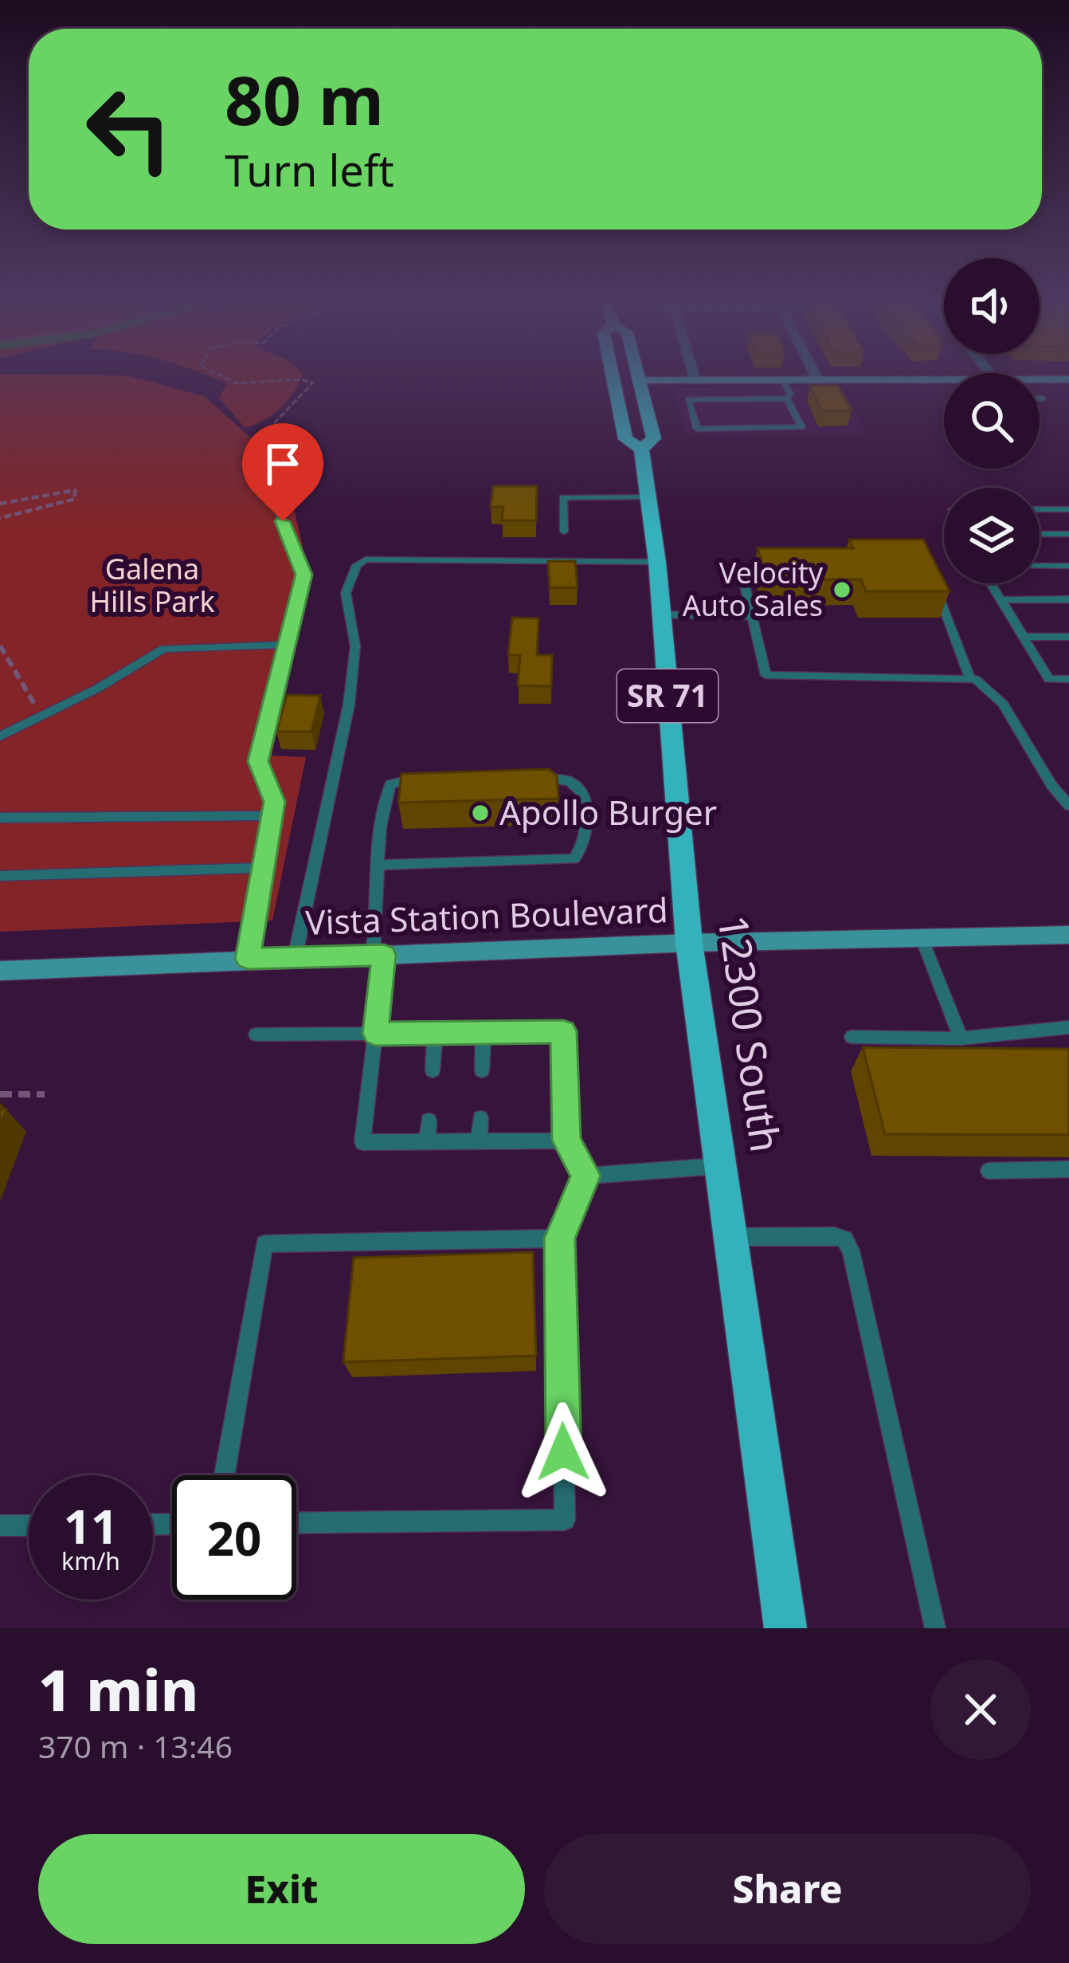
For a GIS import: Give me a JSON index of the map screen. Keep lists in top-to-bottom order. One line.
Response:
{"streets":{"main road":["SR 71","12300 South"],"street":["Vista Station Boulevard"]},"crossings":[["Vista Station Boulevard","12300 South"]],"parks":["Galena Hills Park"],"places":["Velocity Auto Sales","Apollo Burger"],"page":{"turn":["80 m","Turn left"],"speed":"11 km/h","limit":"20","heading":["1 min","370 m · 13:46"],"buttons":["Exit","Share"]}}
